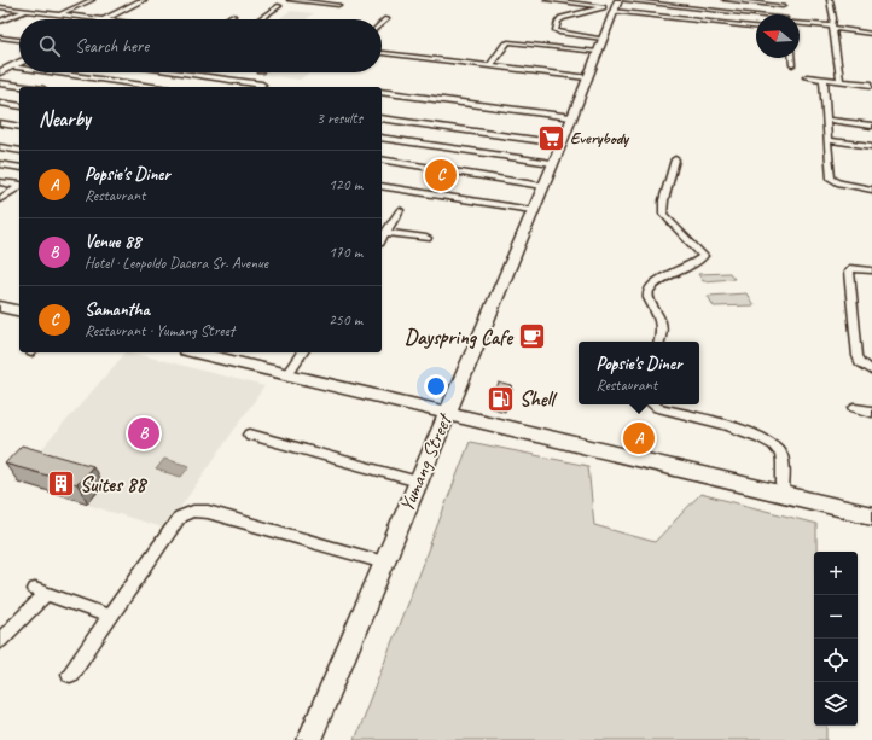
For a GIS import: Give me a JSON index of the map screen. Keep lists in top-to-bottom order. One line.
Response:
{"streets":{"main road":["Yumang Street"]},"places":{"supermarket":["Everybody"],"cafe":["Dayspring Cafe"],"fuel station":["Shell"],"building":["Suites 88"]},"north":"left","page":{"search":"Search here","heading":["Nearby","3 results"],"list":[{"mark":"A","name":"Popsie's Diner","note":"Restaurant","value":"120 m"},{"mark":"B","name":"Venue 88","note":"Hotel · Leopoldo Dacera Sr. Avenue","value":"170 m"},{"mark":"C","name":"Samantha","note":"Restaurant · Yumang Street","value":"250 m"}],"pins":["C","B","A"],"popup":["Popsie's Diner","Restaurant"],"map_buttons":["+","−"]}}
